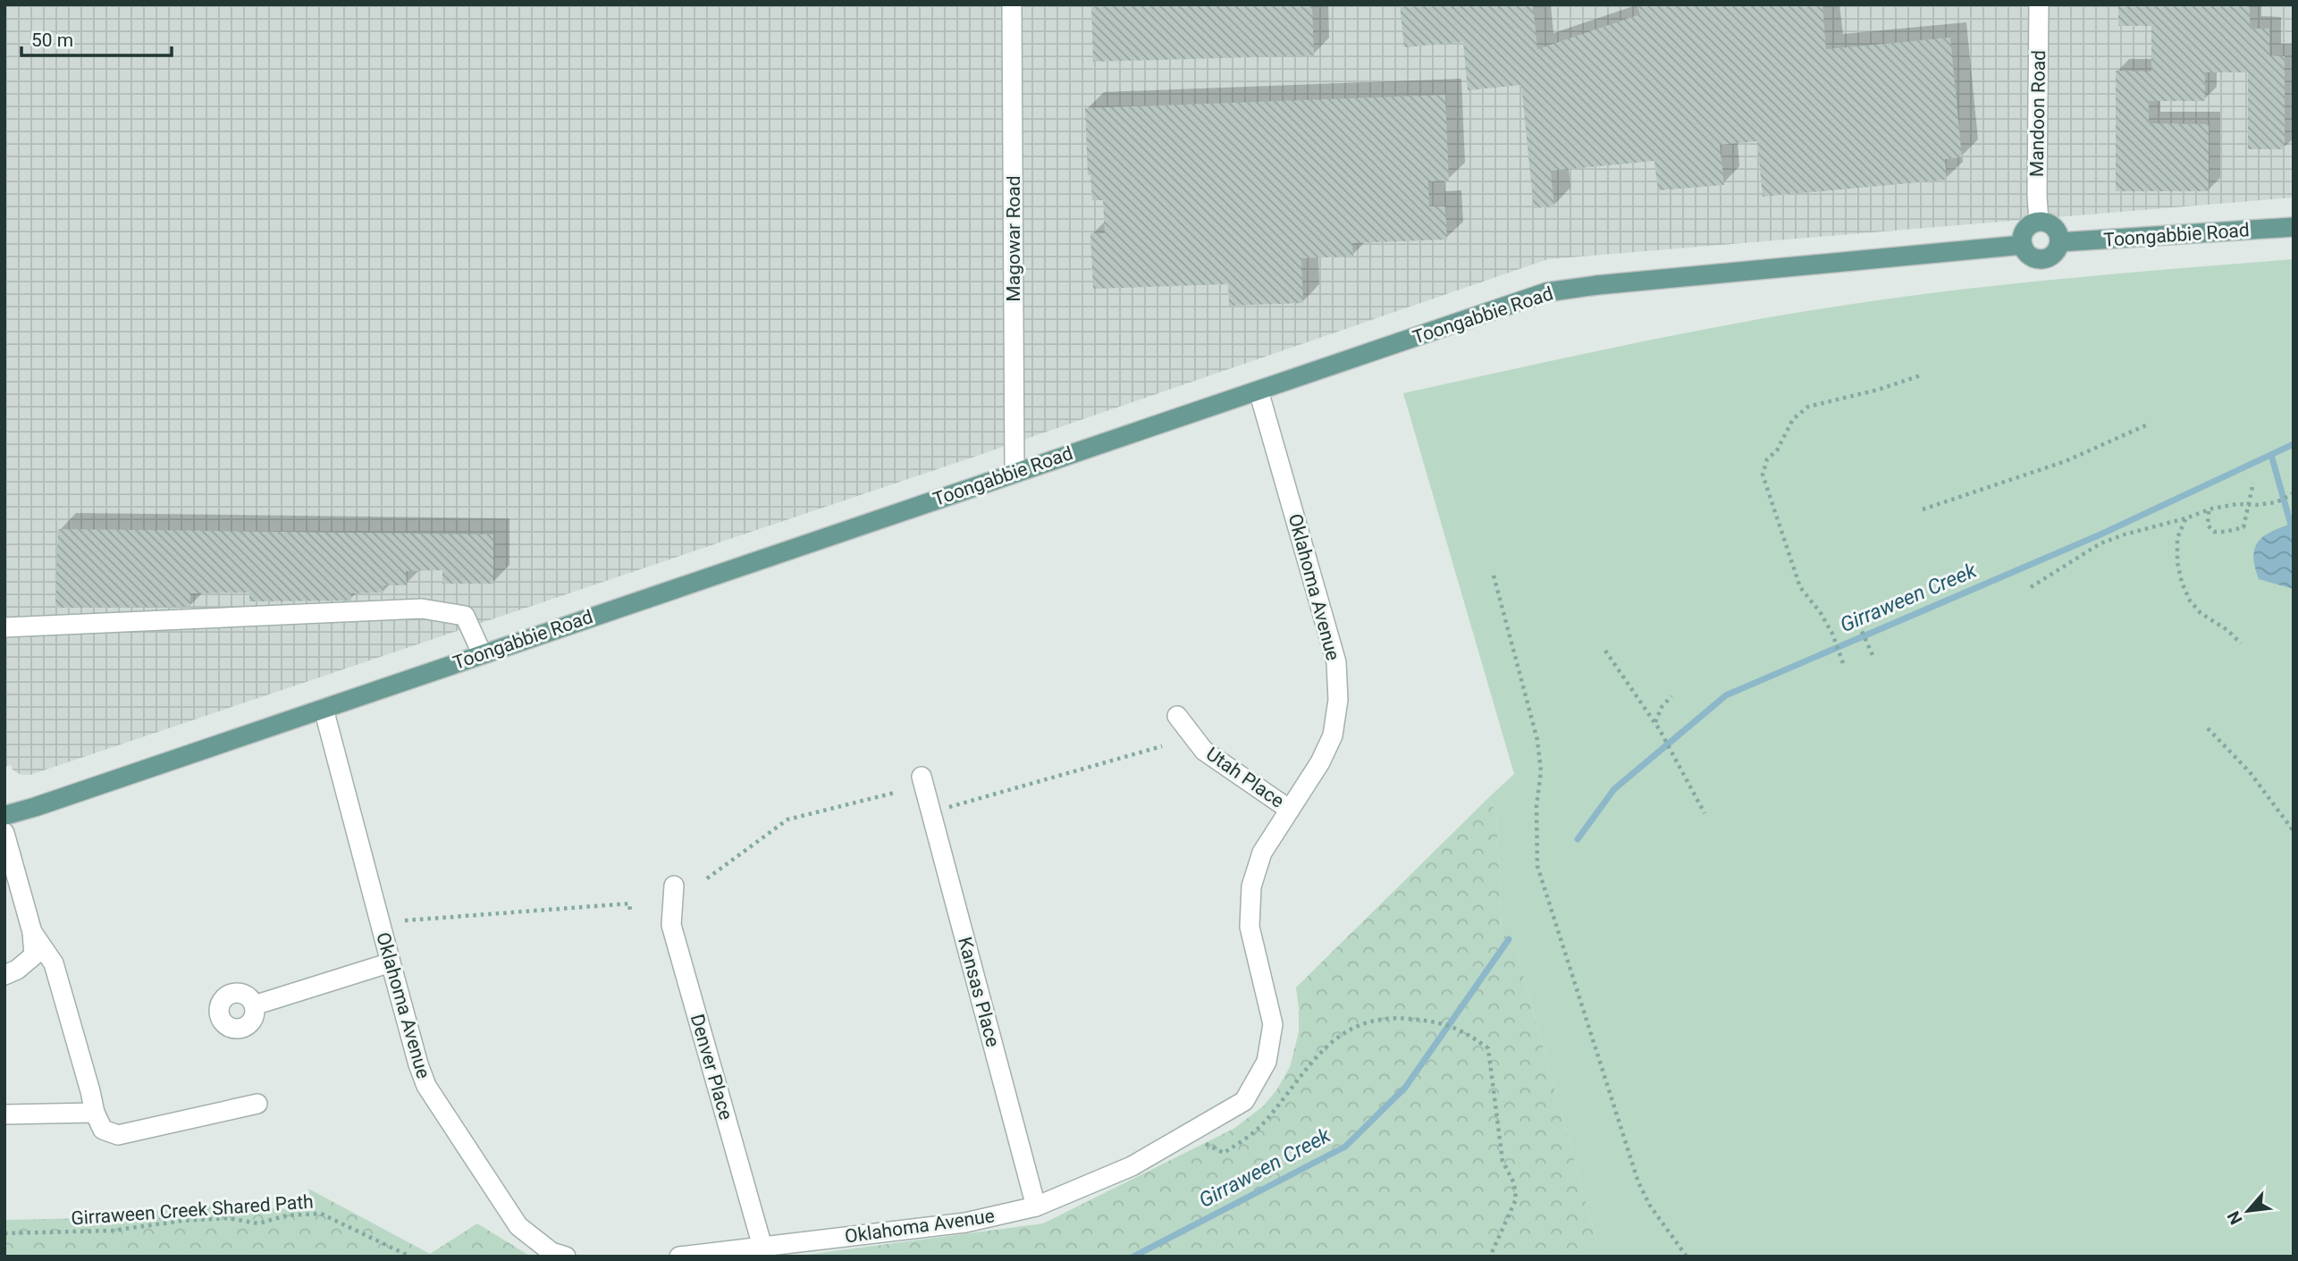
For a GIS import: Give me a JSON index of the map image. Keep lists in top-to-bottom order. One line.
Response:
{"streets":{"main road":["Toongabbie Road"],"street":["Mandoon Road","Magowar Road","Oklahoma Avenue","Utah Place","Kansas Place","Denver Place"],"path":["Girraween Creek Shared Path"]},"crossings":[["Mandoon Road","Toongabbie Road"],["Toongabbie Road","Magowar Road"],["Toongabbie Road","Oklahoma Avenue"],["Oklahoma Avenue","Utah Place"],["Oklahoma Avenue","Kansas Place"],["Oklahoma Avenue","Denver Place"]],"water":["Girraween Creek"],"scale_bar":"50 m","north":"bottom left"}
